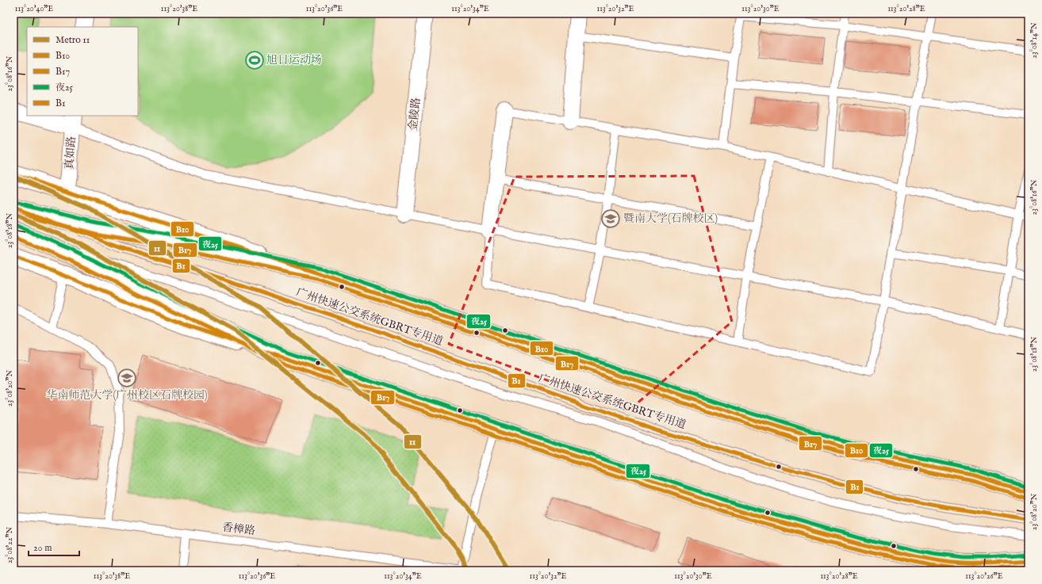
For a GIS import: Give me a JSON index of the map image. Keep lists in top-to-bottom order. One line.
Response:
{"streets":{"street":["金陵路","真如路"],"lane":["广州快速公交系统GBRT专用道","香樟路"]},"places":{"sports":["旭日运动场"],"school or university":["暨南大学(石牌校区)","华南师范大学(广州校区石牌校园)"]},"lines":["transit line B10","metro line 11","transit line 夜25","transit line B1","transit line B17"],"legend":["Metro 11","B10","B17","夜25","B1"],"scale_bar":"20 m","coordinates":["113°20'40\"E","113°20'38\"E","113°20'36\"E","113°20'34\"E","113°20'32\"E","113°20'30\"E","113°20'28\"E","23°08'14\"N","23°08'16\"N","23°08'18\"N","23°08'20\"N","23°08'22\"N","113°20'26\"E"]}
